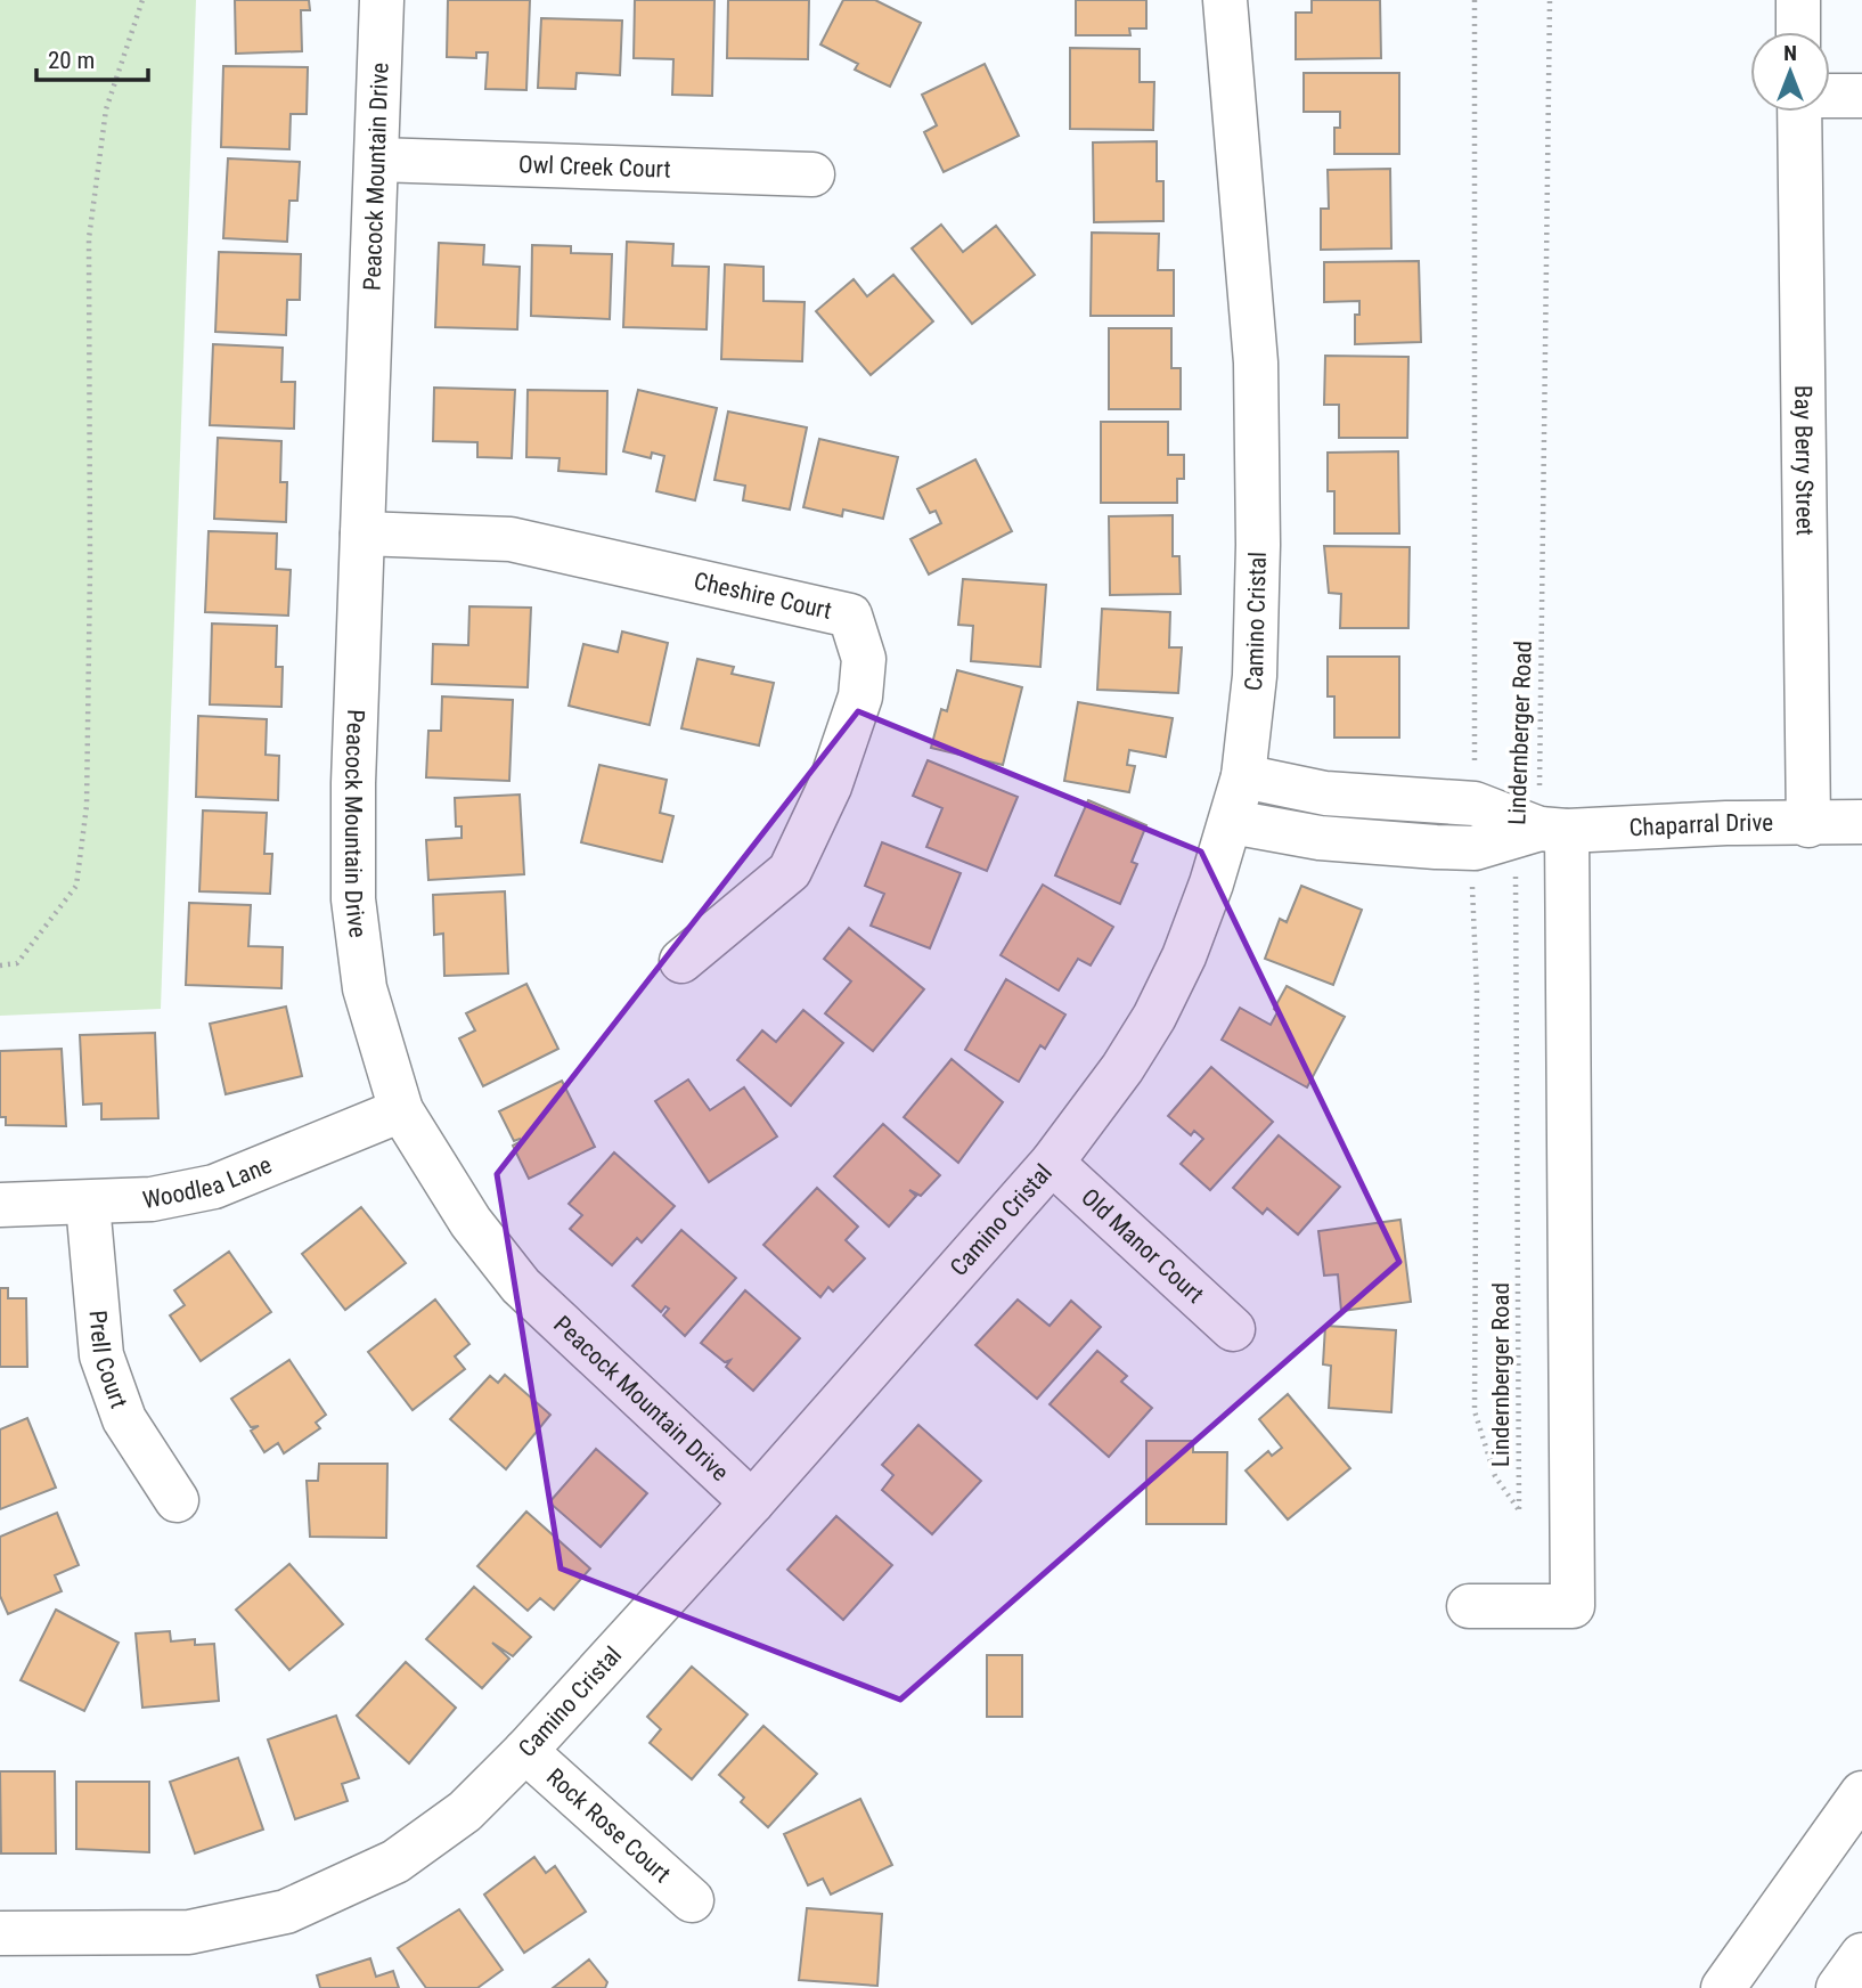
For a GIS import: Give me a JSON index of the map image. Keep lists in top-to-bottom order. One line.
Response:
{"streets":{"street":["Owl Creek Court","Peacock Mountain Drive","Bay Berry Street","Cheshire Court","Camino Cristal","Chaparral Drive","Woodlea Lane","Old Manor Court","Prell Court","Rock Rose Court"],"path":["Lindernberger Road"]},"crossings":[["Owl Creek Court","Peacock Mountain Drive"],["Peacock Mountain Drive","Cheshire Court"],["Peacock Mountain Drive","Camino Cristal"],["Peacock Mountain Drive","Woodlea Lane"],["Bay Berry Street","Chaparral Drive"],["Camino Cristal","Chaparral Drive"],["Camino Cristal","Old Manor Court"],["Camino Cristal","Rock Rose Court"],["Lindernberger Road","Chaparral Drive"],["Woodlea Lane","Prell Court"]],"scale_bar":"20 m","north":"top"}
